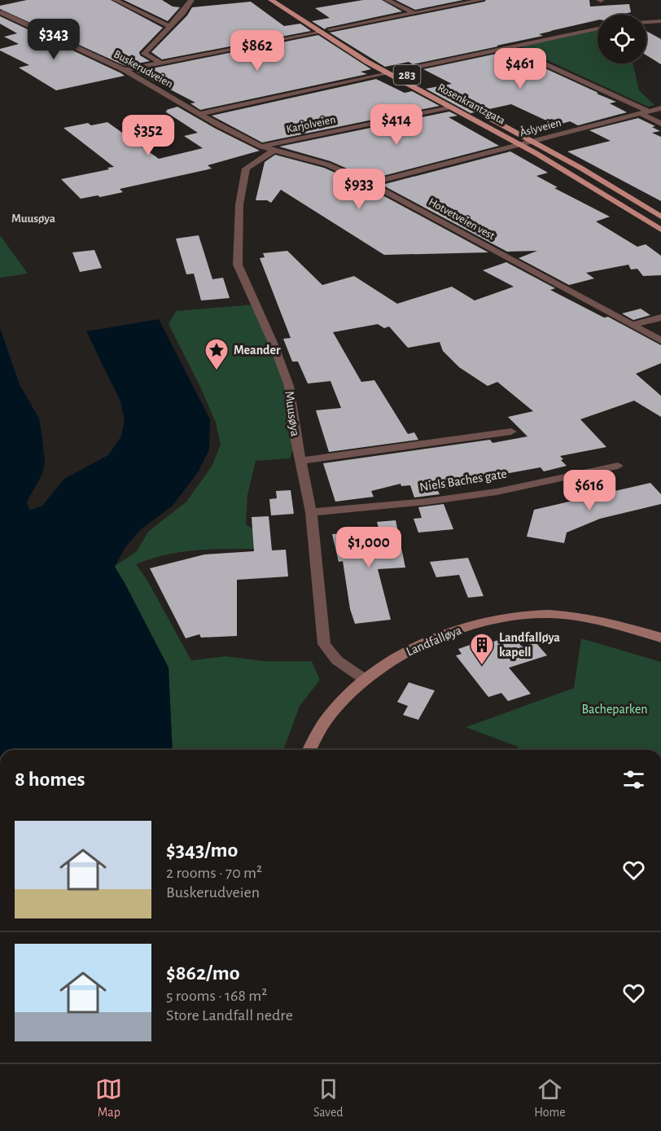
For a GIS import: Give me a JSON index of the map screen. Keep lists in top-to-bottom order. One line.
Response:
{"streets":{"main road":["283","Rosenkrantzgata","Landfalløya"],"street":["Buskerudveien","Karjolveien","Åslyveien","Hotvetveien vest","Muusøya","Niels Baches gate"]},"crossings":[["Buskerudveien","Karjolveien"],["Buskerudveien","Hotvetveien vest"],["Buskerudveien","Muusøya"],["Rosenkrantzgata","Karjolveien"],["Rosenkrantzgata","Åslyveien"],["Åslyveien","Hotvetveien vest"],["Hotvetveien vest","Muusøya"],["Muusøya","Niels Baches gate"],["Muusøya","Landfalløya"]],"districts":["Muusøya"],"parks":["Bacheparken"],"places":{"place":["Meander"],"building":["Landfalløya kapell"]},"page":{"price":["$343","$862","$461","$414","$352","$933","$616","$1,000"],"heading":"8 homes","list":[{"name":"$343/mo","note":"2 rooms · 70 m² · Buskerudveien"},{"name":"$862/mo","note":"5 rooms · 168 m² · Store Landfall nedre"}],"tabs":["Map","Saved","Home"]}}
